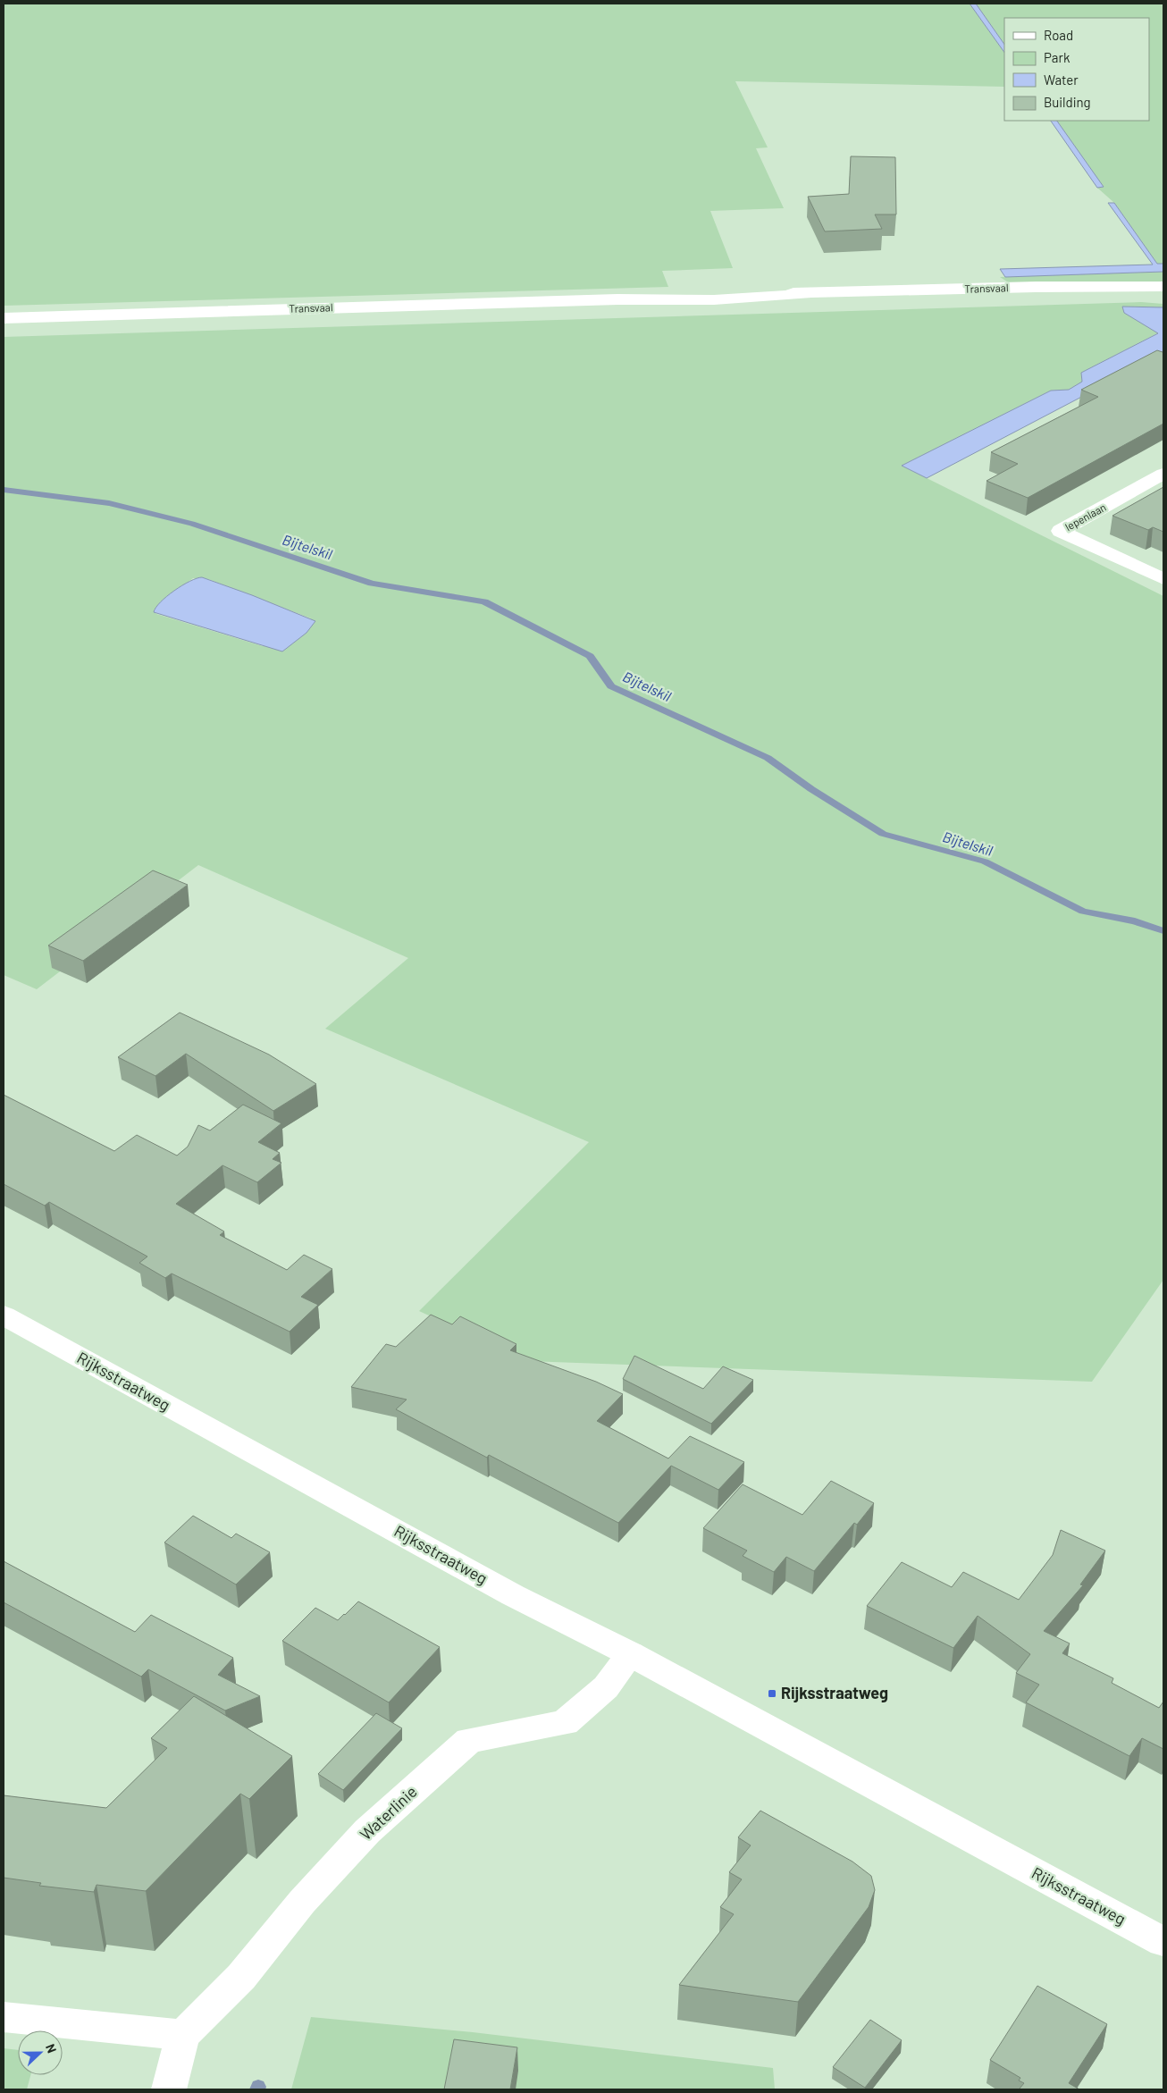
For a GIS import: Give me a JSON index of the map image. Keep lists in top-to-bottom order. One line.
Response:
{"streets":{"street":["Transvaal","Iepenlaan","Rijksstraatweg","Waterlinie"]},"crossings":[["Rijksstraatweg","Waterlinie"]],"water":["Bijtelskil"],"places":{"transit":["Rijksstraatweg"]},"legend":["Road","Park","Water","Building"],"north":"right"}
